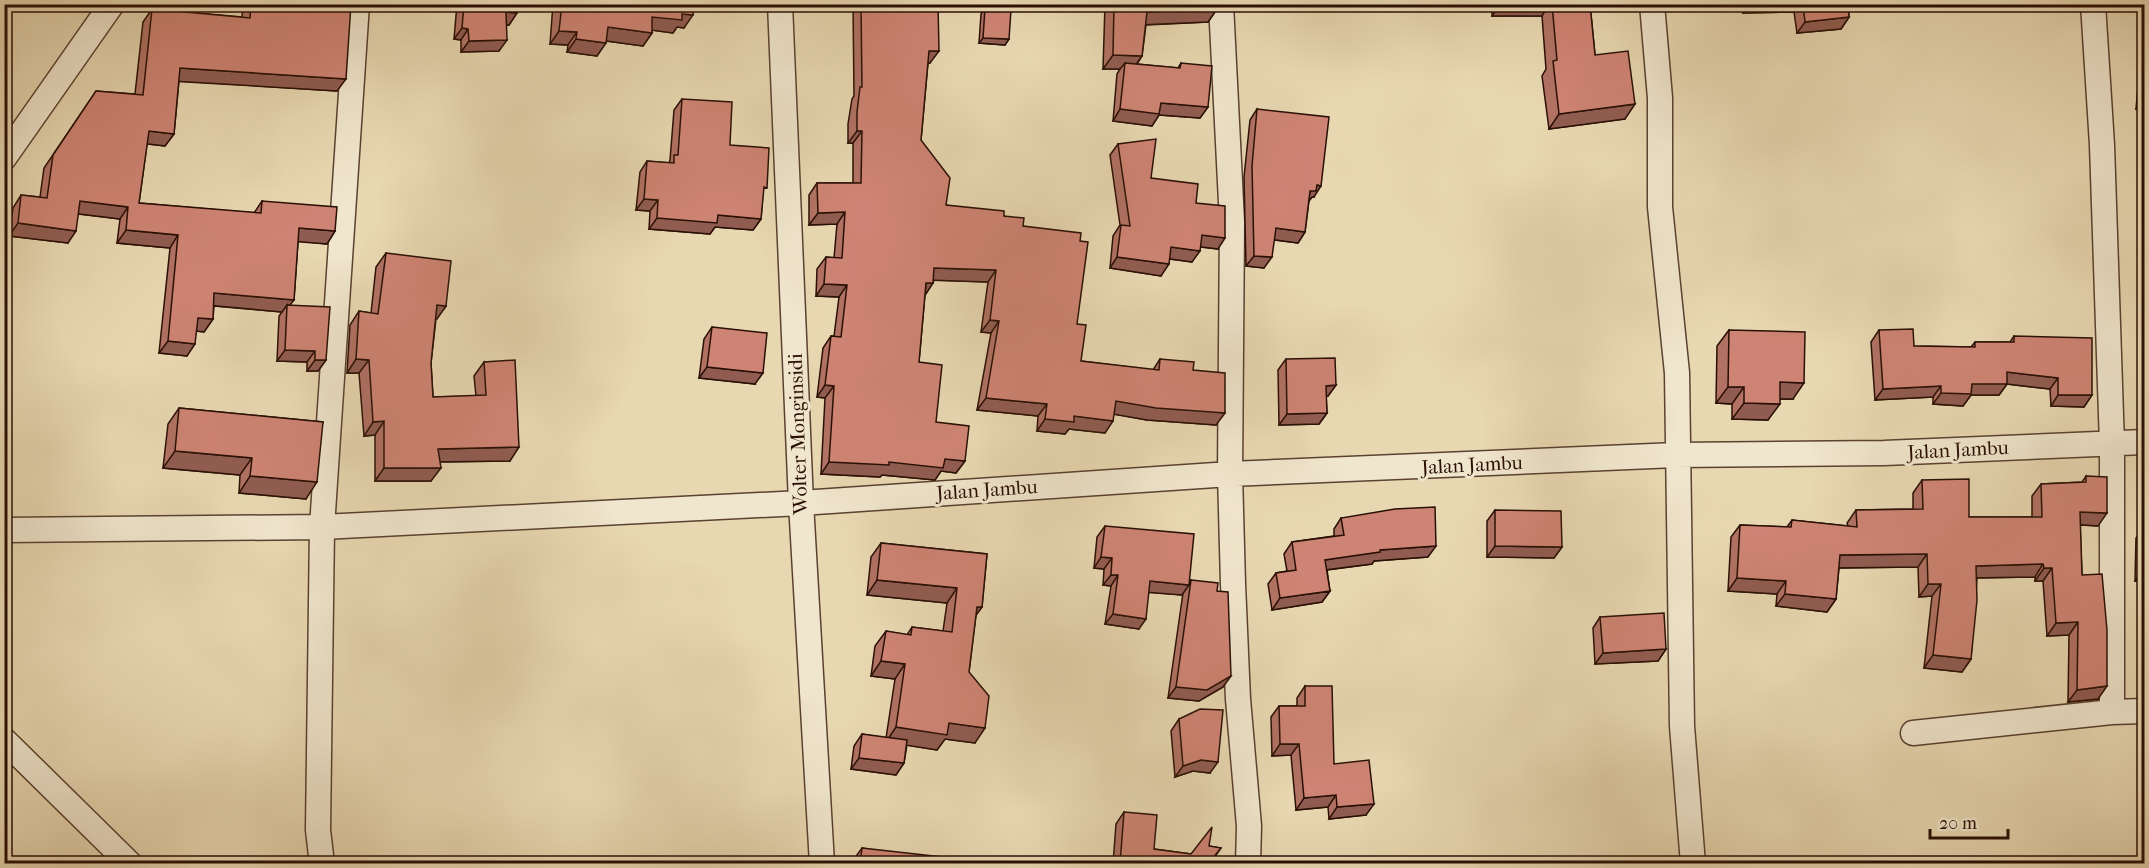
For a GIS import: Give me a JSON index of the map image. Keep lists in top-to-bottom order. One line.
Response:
{"streets":{"street":["Wolter Monginsidi","Jalan Jambu"]},"crossings":[["Wolter Monginsidi","Jalan Jambu"]],"scale_bar":"20 m"}
